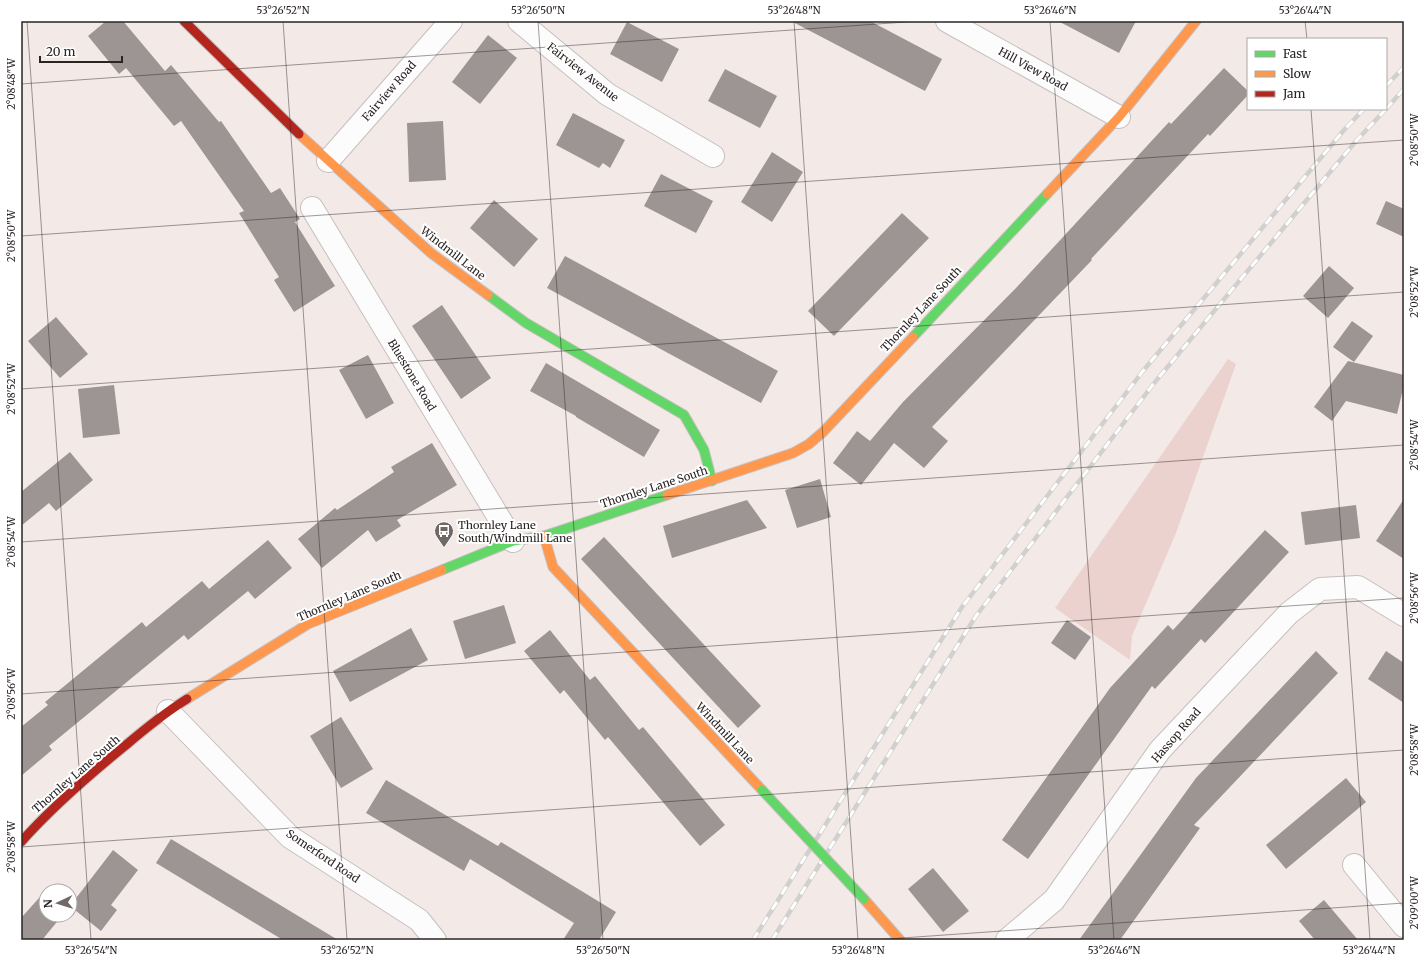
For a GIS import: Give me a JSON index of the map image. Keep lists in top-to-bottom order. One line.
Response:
{"streets":{"street":["Hill View Road","Fairview Avenue","Fairview Road","Windmill Lane","Thornley Lane South","Bluestone Road","Hassop Road","Somerford Road"]},"crossings":[["Hill View Road","Thornley Lane South"],["Fairview Road","Windmill Lane"],["Windmill Lane","Thornley Lane South"],["Thornley Lane South","Bluestone Road"],["Thornley Lane South","Somerford Road"]],"places":{"bus stop":["Thornley Lane South/Windmill Lane"]},"legend":["Fast","Slow","Jam"],"scale_bar":"20 m","north":"left","coordinates":["53°26'52\"N","53°26'50\"N","53°26'48\"N","53°26'46\"N","53°26'44\"N","2°08'48\"W","2°08'50\"W","2°08'52\"W","2°08'54\"W","2°08'56\"W","2°08'58\"W","2°09'00\"W","53°26'54\"N"]}
